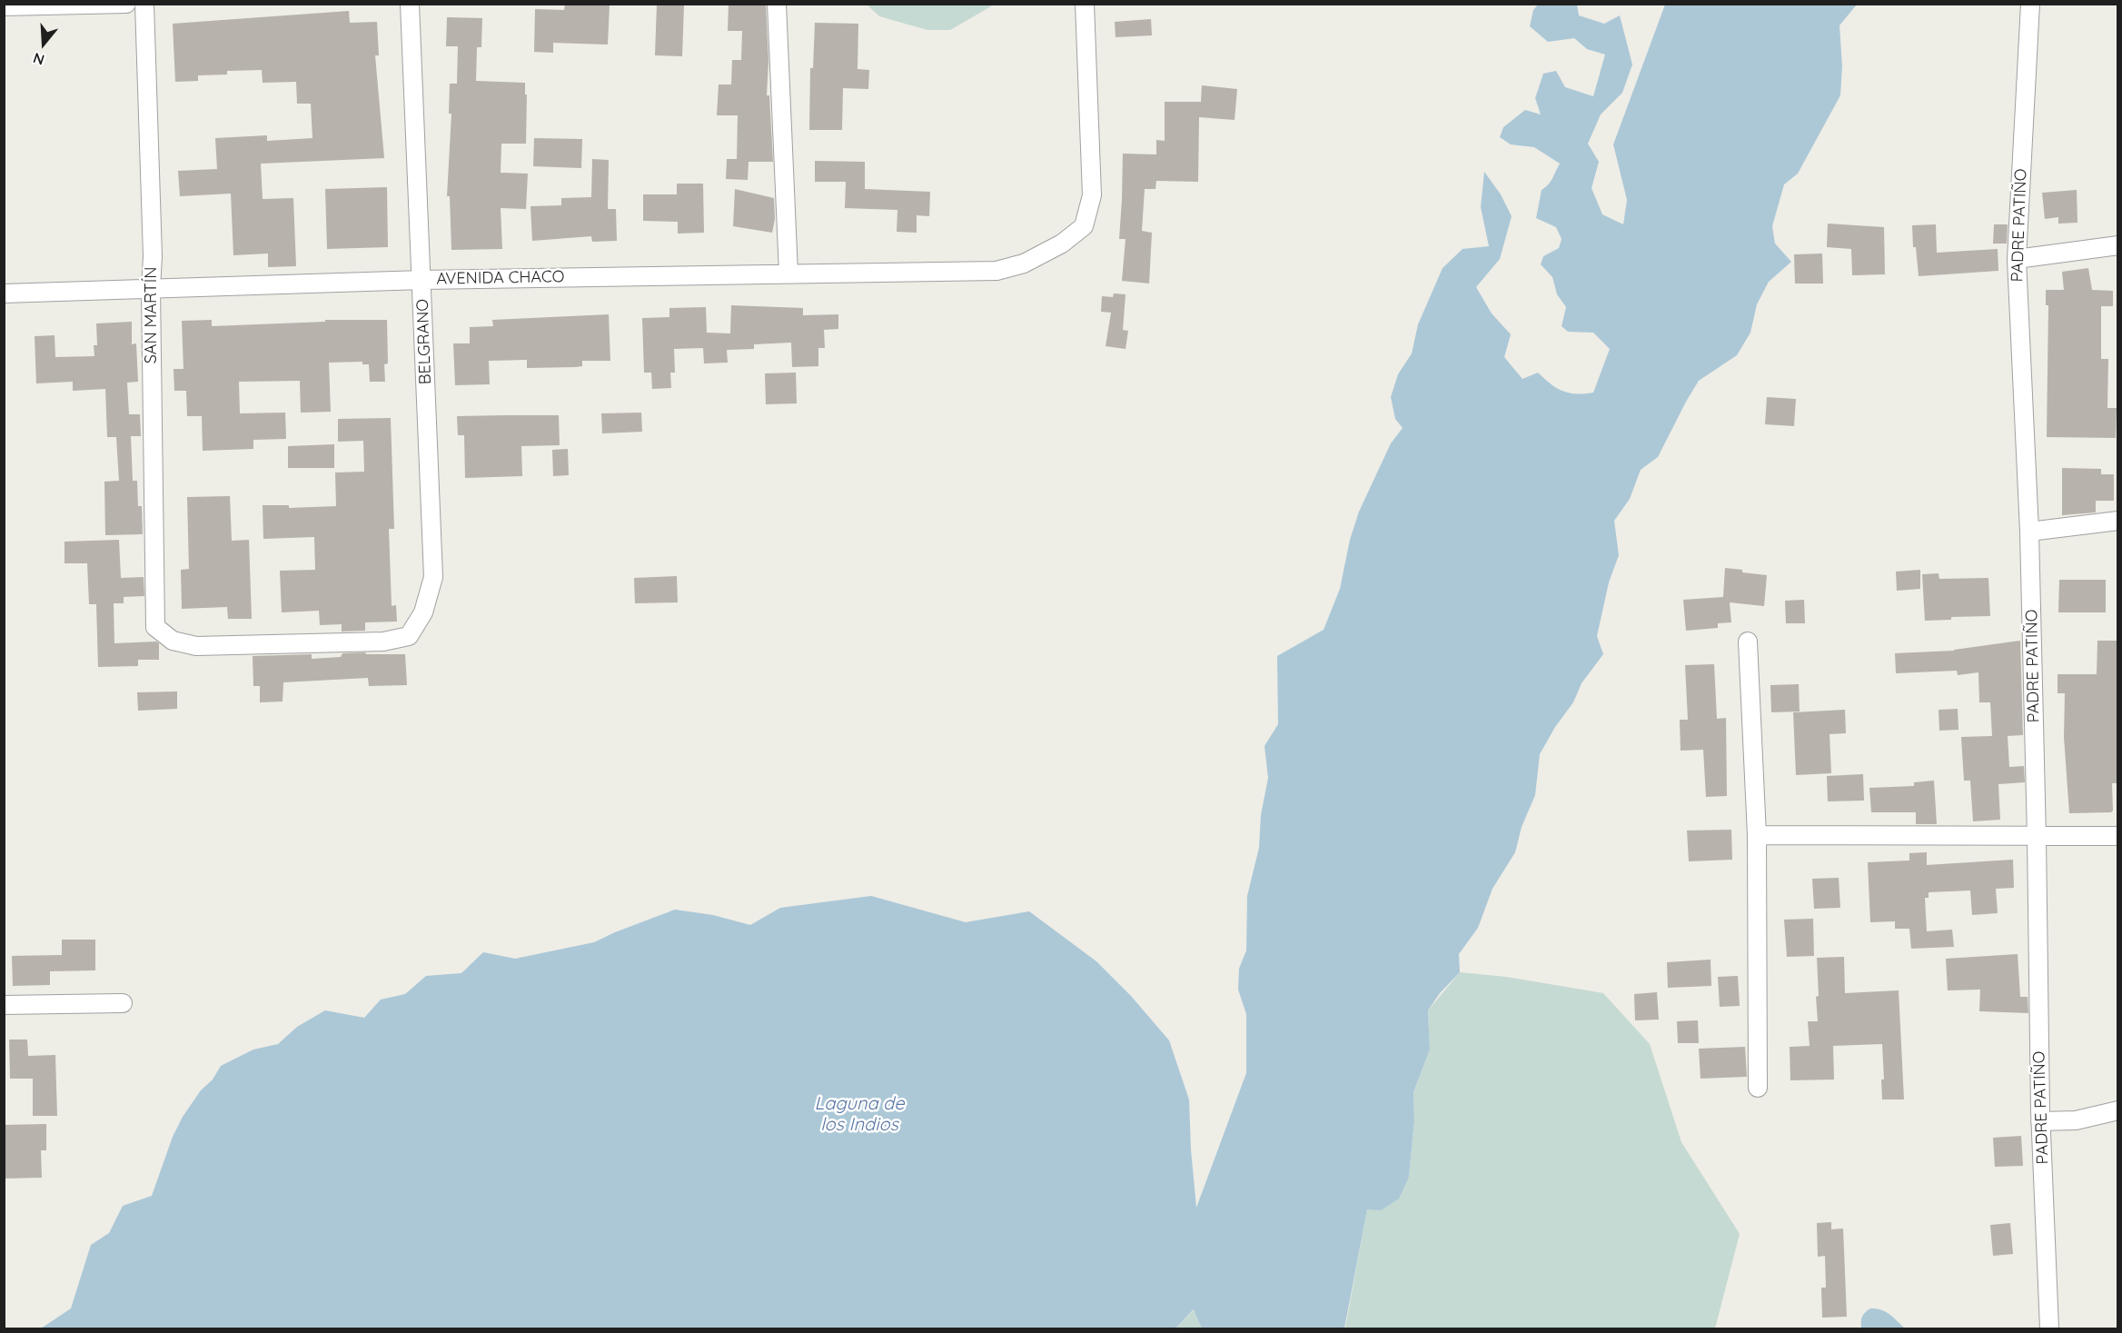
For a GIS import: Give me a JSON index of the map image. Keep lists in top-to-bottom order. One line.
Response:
{"streets":{"street":["PADRE PATIÑO","AVENIDA CHACO","SAN MARTÍN","BELGRANO"]},"crossings":[["AVENIDA CHACO","SAN MARTÍN"],["AVENIDA CHACO","BELGRANO"],["SAN MARTÍN","BELGRANO"]],"water":["Laguna de los Indios"],"north":"bottom"}
